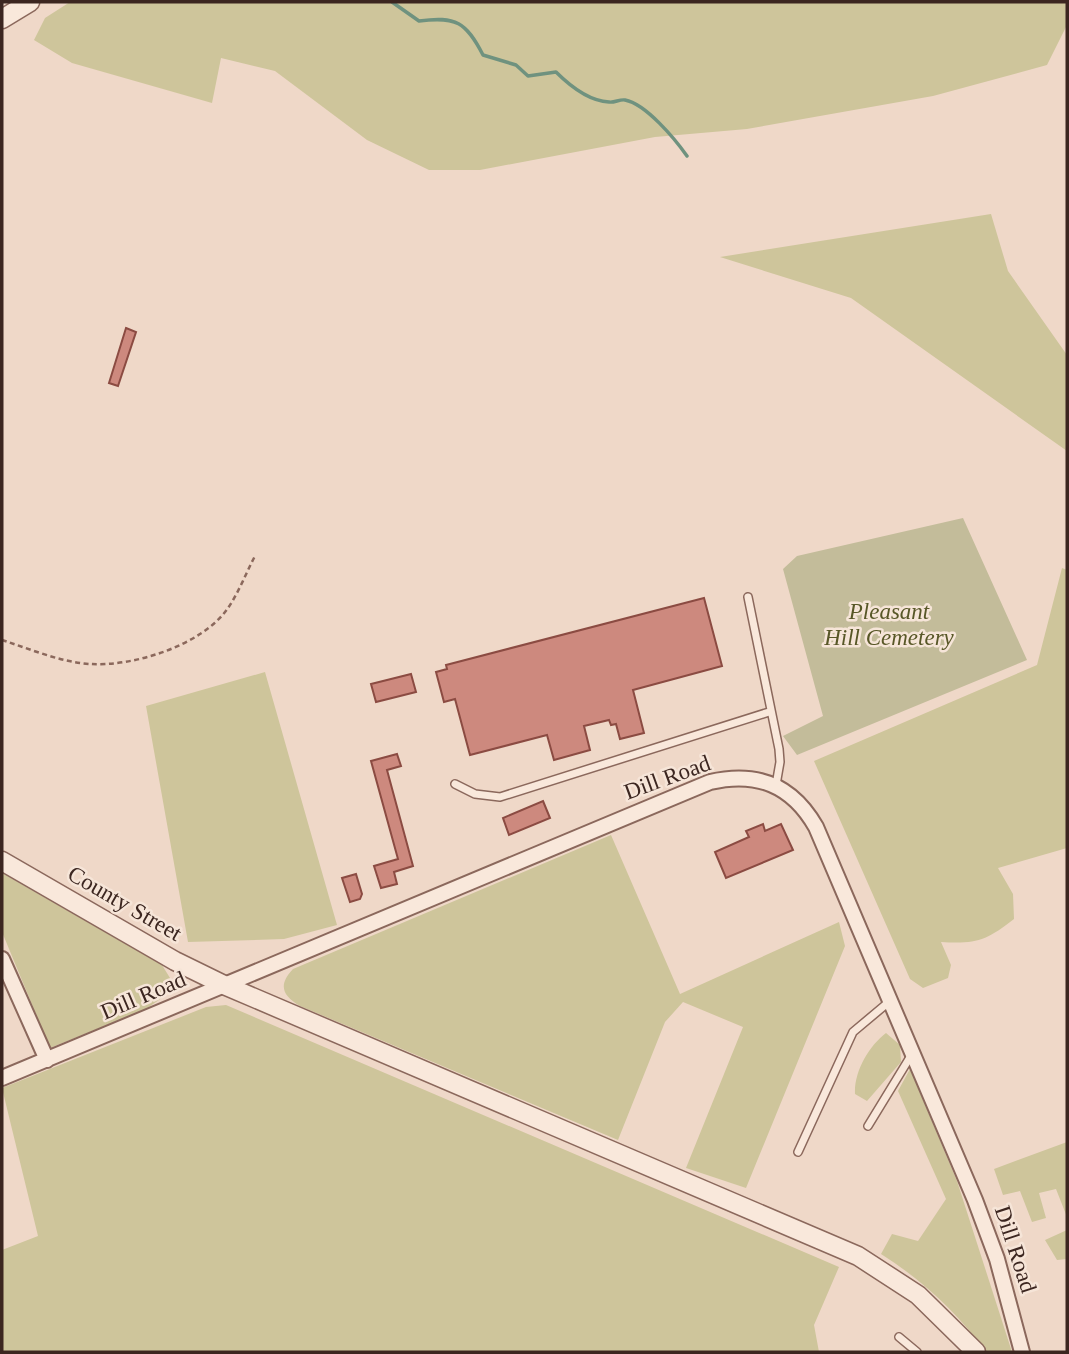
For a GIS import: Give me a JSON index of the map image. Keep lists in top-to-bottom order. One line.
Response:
{"streets":{"street":["Dill Road","County Street"]},"crossings":[["Dill Road","County Street"]],"parks":["Pleasant Hill Cemetery"]}
